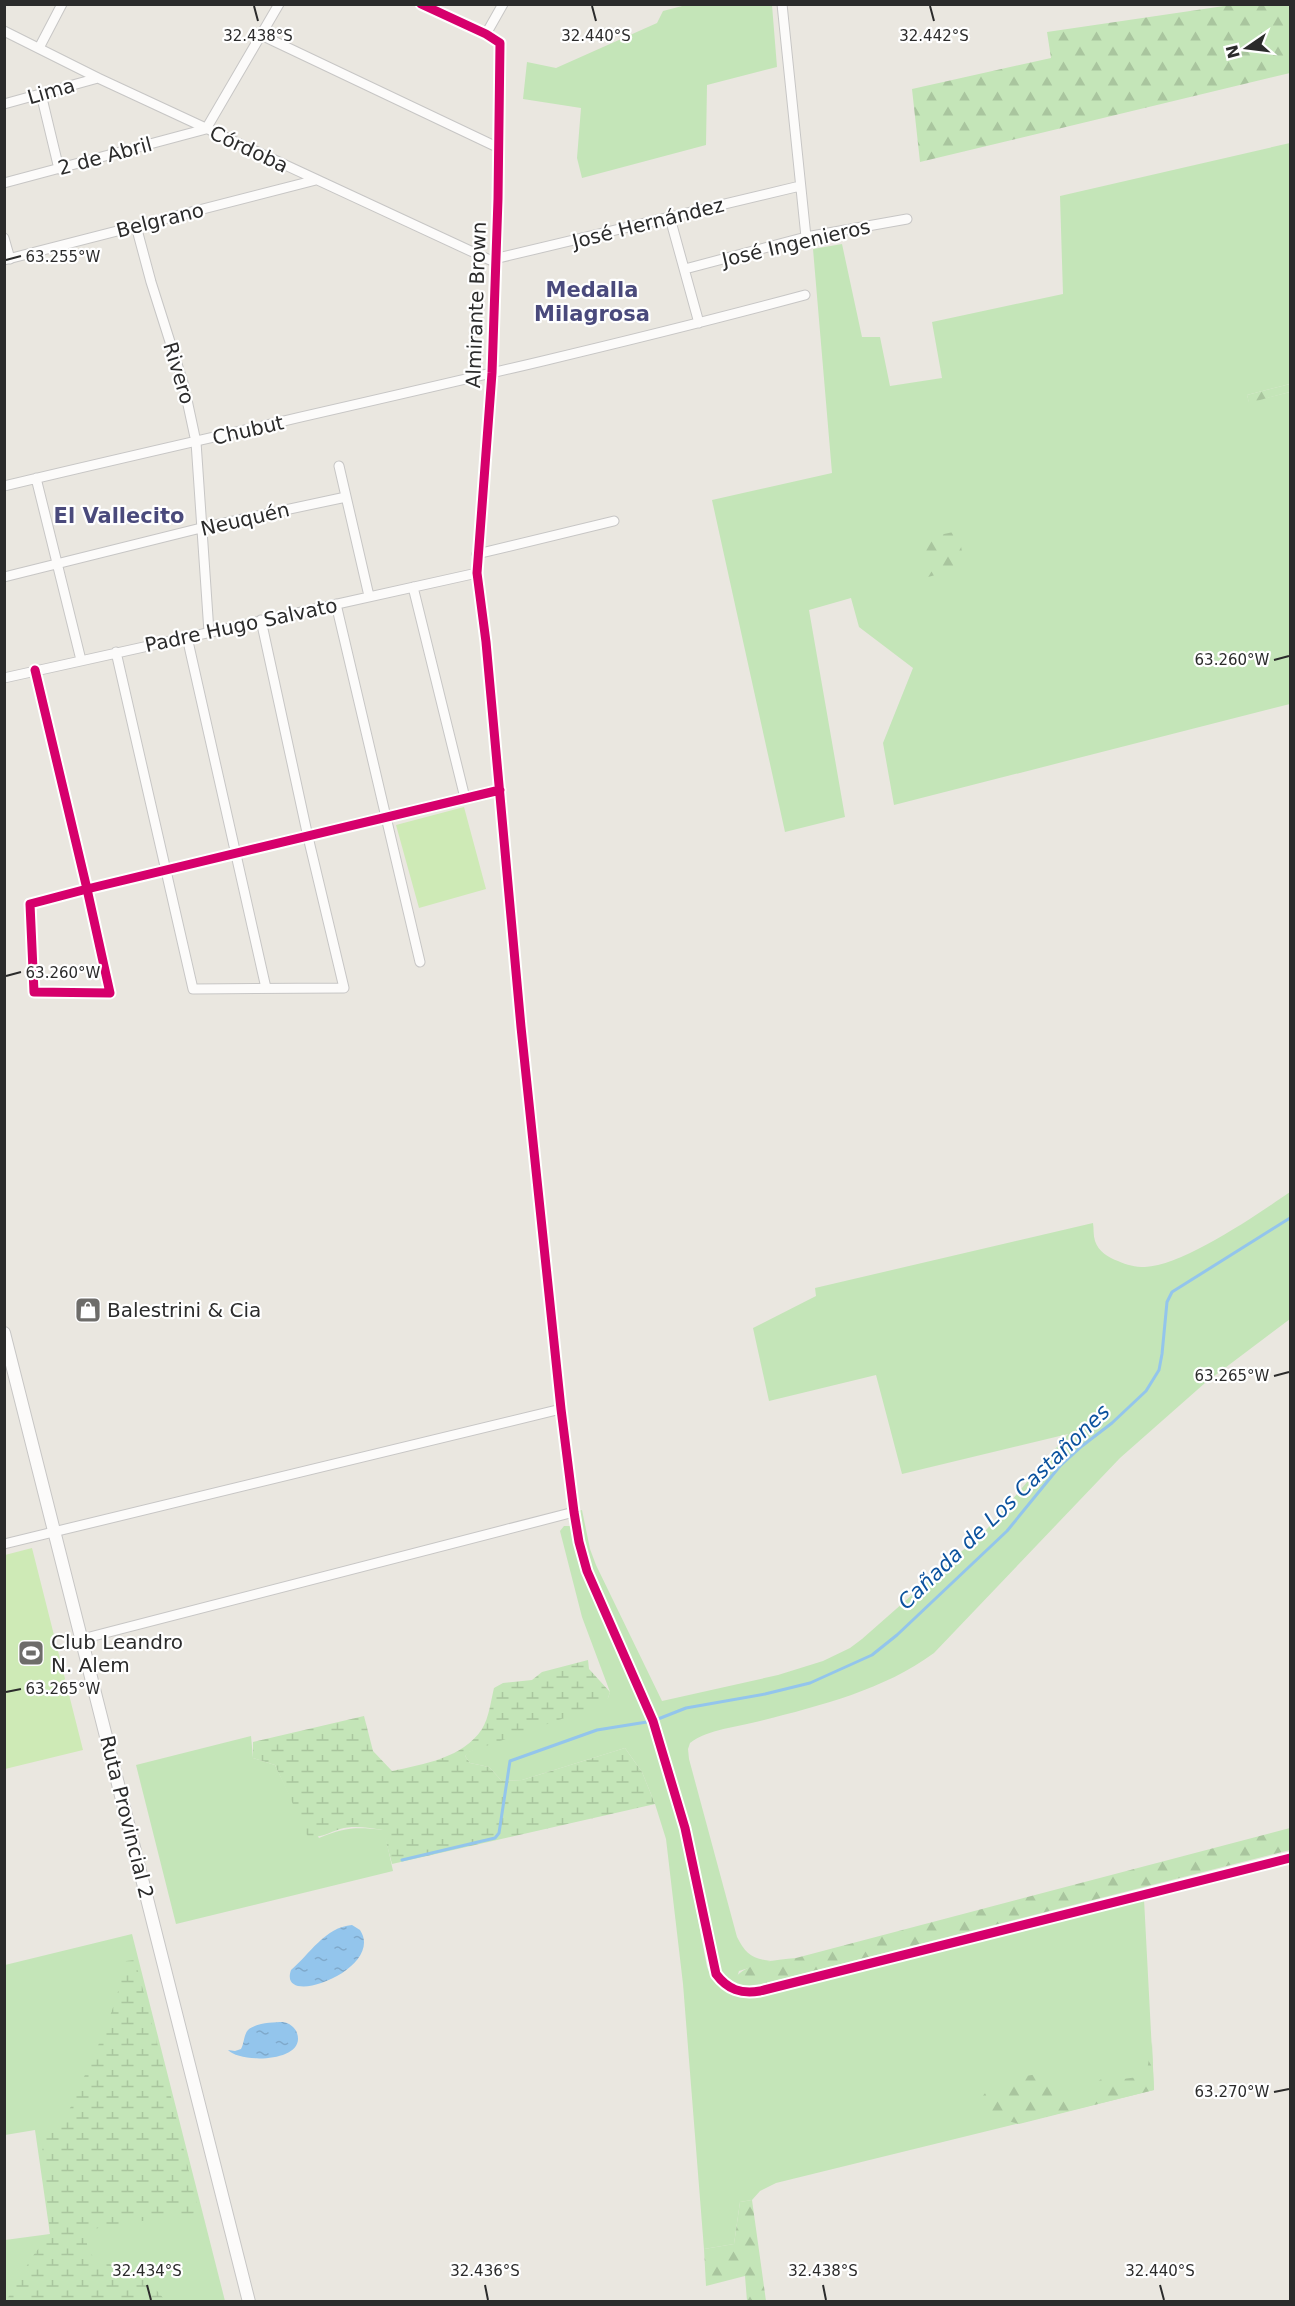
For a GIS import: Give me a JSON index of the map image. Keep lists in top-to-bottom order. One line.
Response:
{"streets":{"main road":["Ruta Provincial 2"],"street":["Lima","Córdoba","2 de Abril","Belgrano","José Hernández","José Ingenieros","Almirante Brown","Rivero","Chubut","Neuquén","Padre Hugo Salvato"]},"crossings":[["Lima","Córdoba"],["Córdoba","2 de Abril"],["Córdoba","Belgrano"],["Córdoba","José Hernández"],["Córdoba","Almirante Brown"],["Belgrano","Rivero"],["José Hernández","Almirante Brown"],["Almirante Brown","Chubut"],["Almirante Brown","Padre Hugo Salvato"],["Rivero","Chubut"],["Rivero","Neuquén"],["Rivero","Padre Hugo Salvato"]],"districts":["Medalla Milagrosa","El Vallecito"],"water":["Cañada de Los Castañones"],"places":{"shop":["Balestrini & Cia"],"sports":["Club Leandro N. Alem"]},"north":"left","coordinates":["32.438°S","32.440°S","32.442°S","63.255°W","63.260°W","63.265°W","63.270°W","32.434°S","32.436°S"]}
